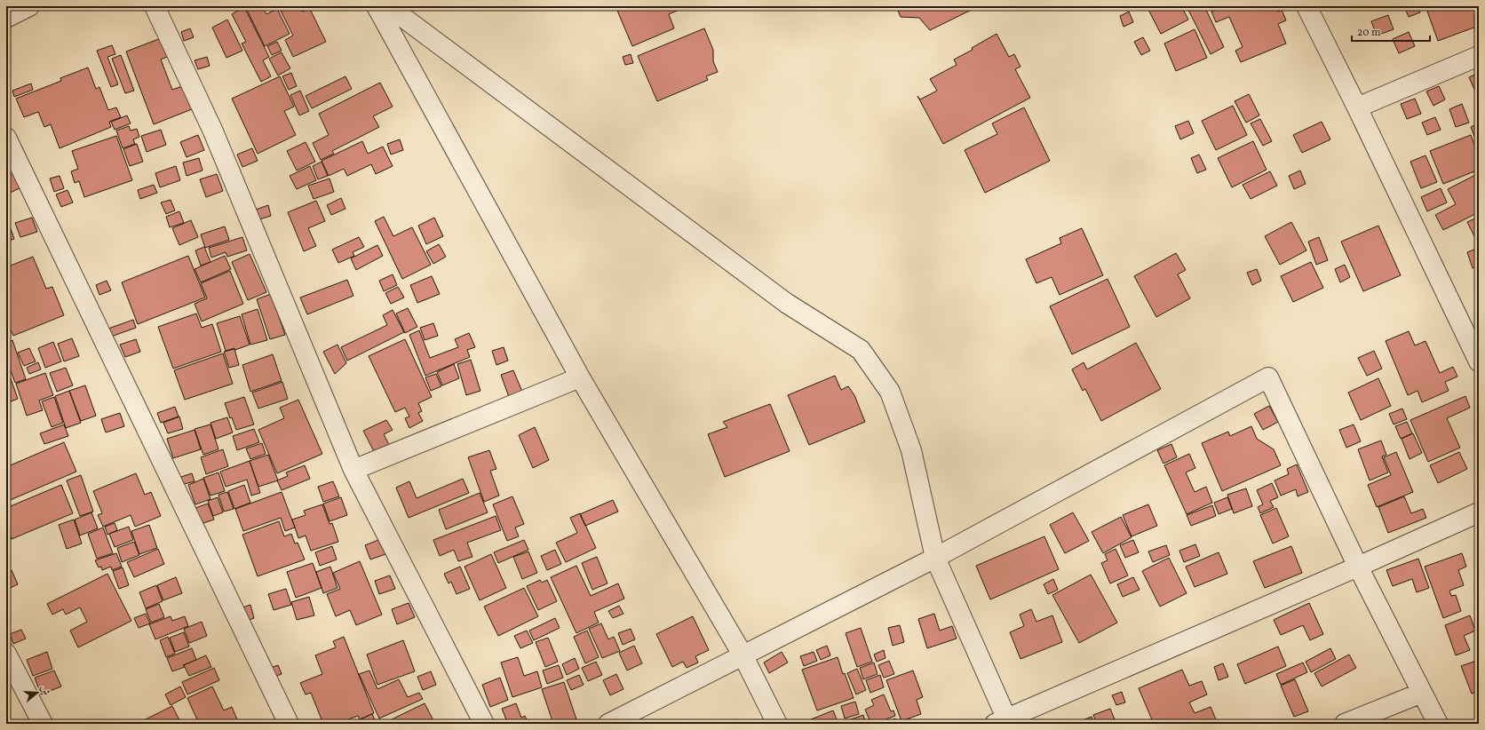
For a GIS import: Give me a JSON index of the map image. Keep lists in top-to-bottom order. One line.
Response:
{"scale_bar":"20 m","north":"right"}
